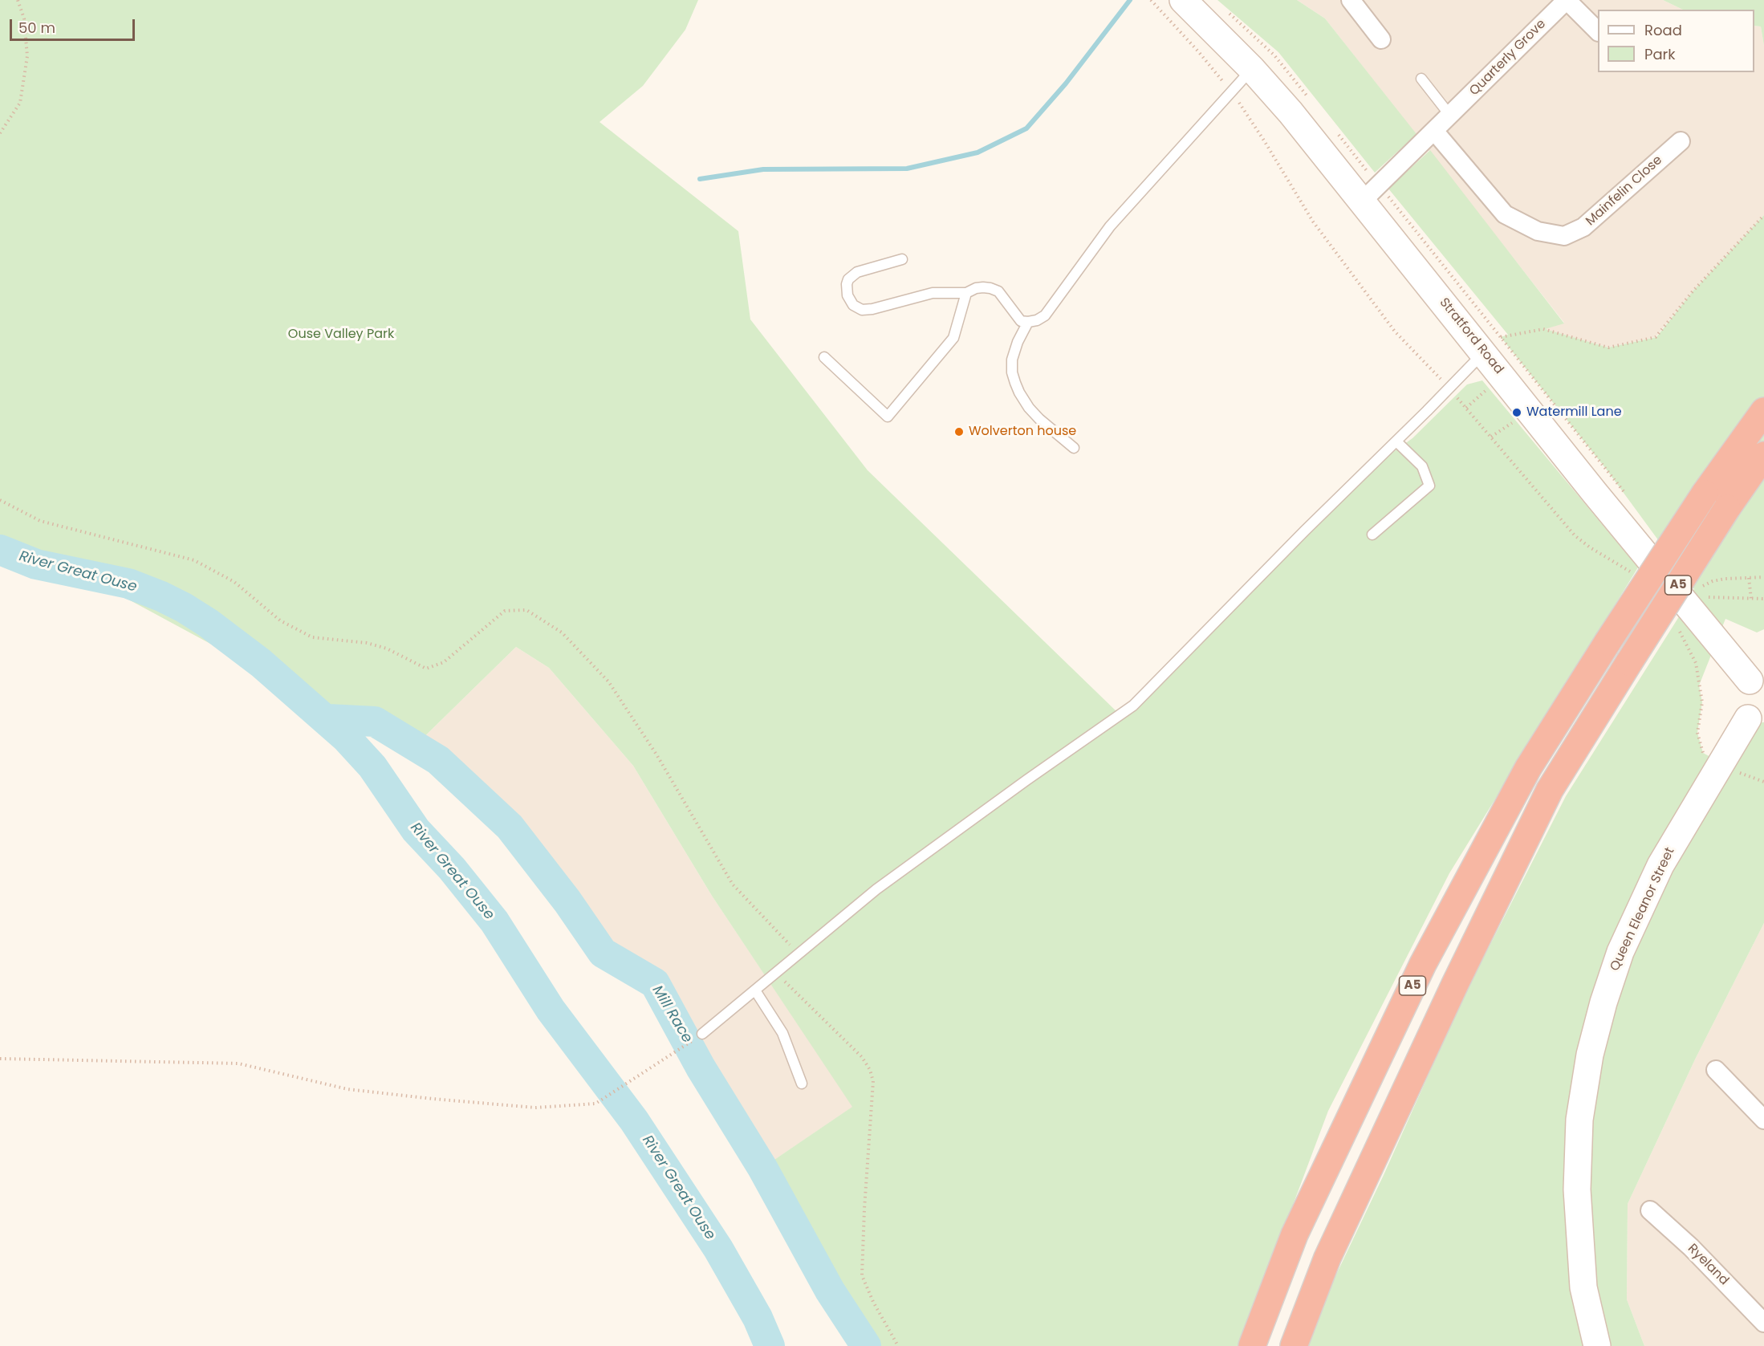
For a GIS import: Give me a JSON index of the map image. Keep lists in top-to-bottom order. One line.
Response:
{"streets":{"highway":["A5"],"street":["Quarterly Grove","Mainfelin Close","Stratford Road","Queen Eleanor Street","Ryeland"]},"crossings":[["Quarterly Grove","Mainfelin Close"],["Quarterly Grove","Stratford Road"]],"water":["River Great Ouse","Mill Race"],"parks":["Ouse Valley Park"],"places":["Watermill Lane","Wolverton house"],"legend":["Road","Park"],"scale_bar":"50 m"}
